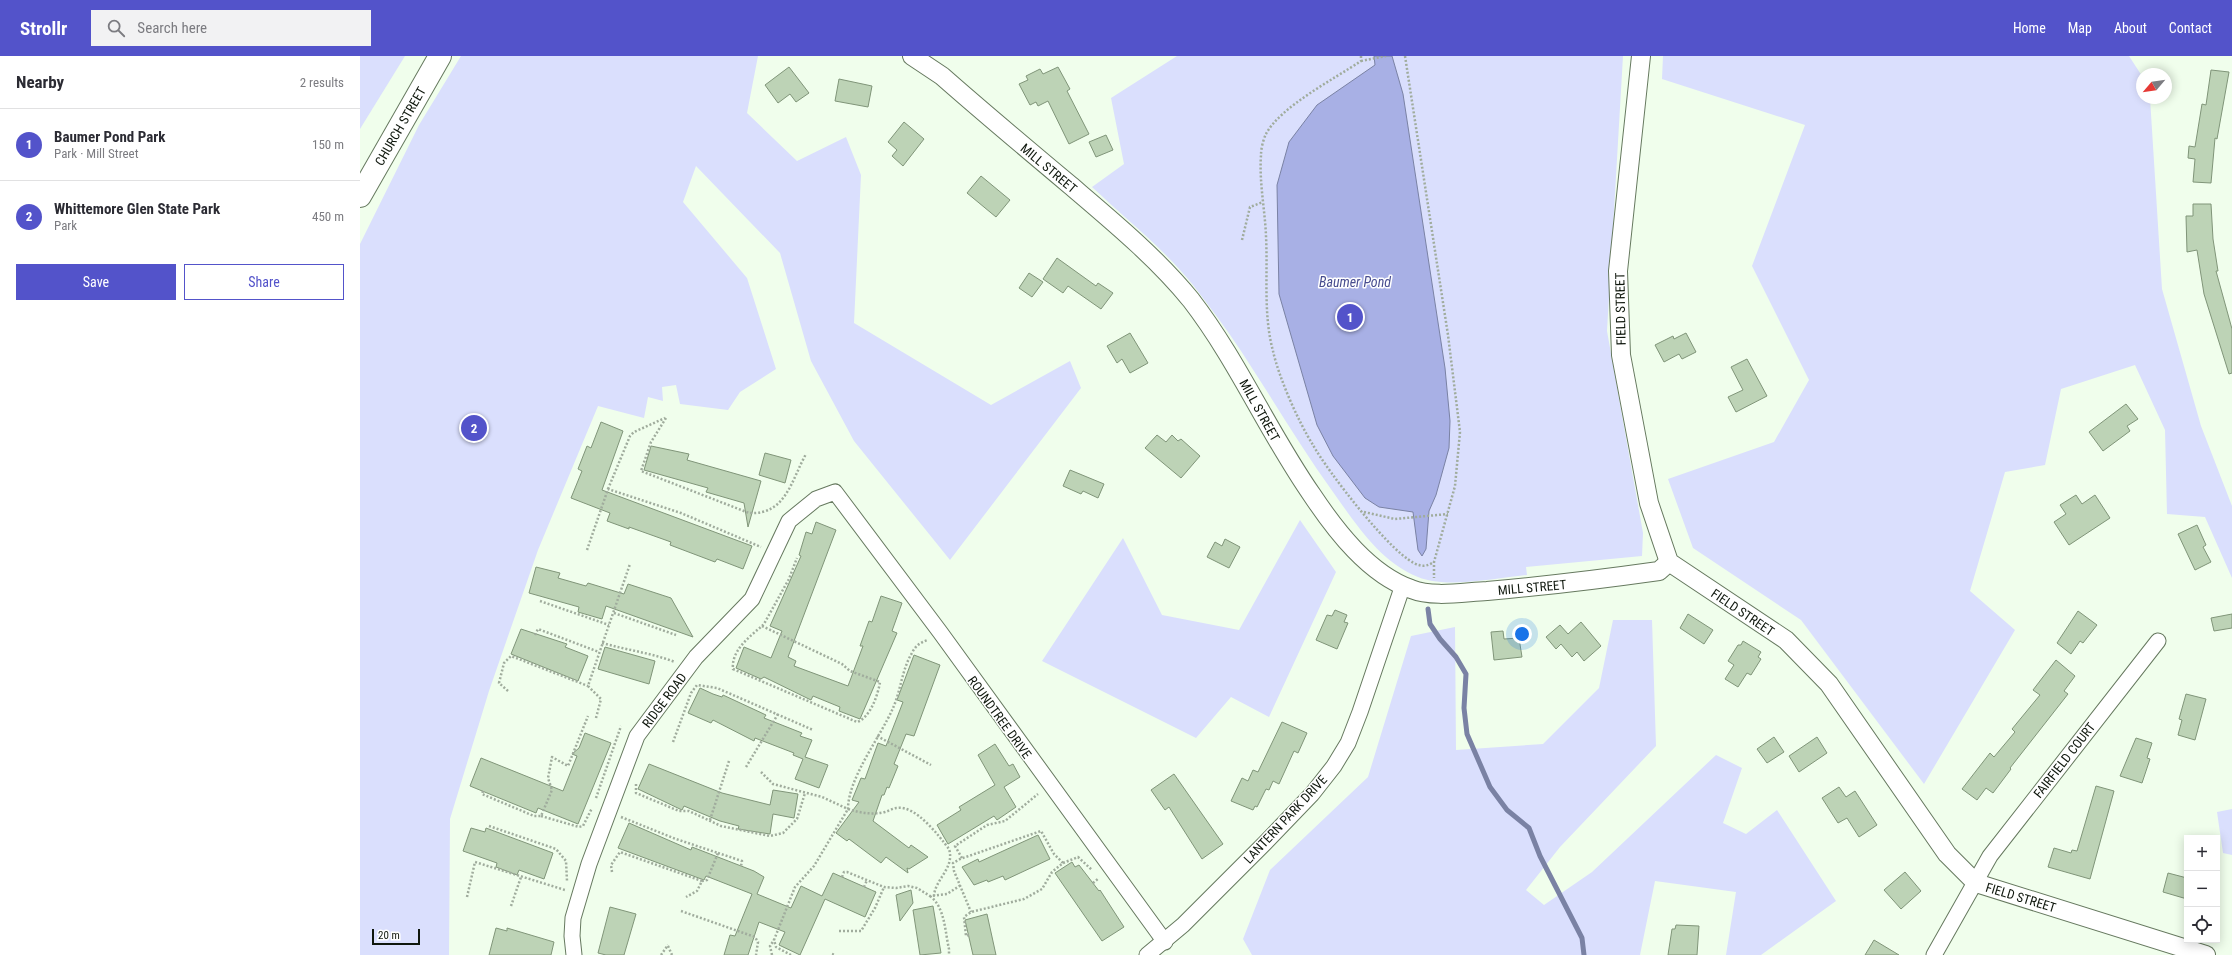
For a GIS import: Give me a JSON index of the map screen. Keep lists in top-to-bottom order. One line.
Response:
{"streets":{"main road":["CHURCH STREET"],"street":["MILL STREET","FIELD STREET","RIDGE ROAD","ROUNDTREE DRIVE","FAIRFIELD COURT","LANTERN PARK DRIVE"]},"crossings":[["MILL STREET","FIELD STREET"],["MILL STREET","LANTERN PARK DRIVE"],["FIELD STREET","FAIRFIELD COURT"],["RIDGE ROAD","ROUNDTREE DRIVE"],["ROUNDTREE DRIVE","LANTERN PARK DRIVE"]],"water":["Baumer Pond"],"scale_bar":"20 m","north":"bottom left","page":{"header":"Strollr","search":"Search here","nav":["Home","Map","About","Contact"],"heading":["Nearby","2 results"],"list":[{"mark":"1","name":"Baumer Pond Park","note":"Park · Mill Street","value":"150 m"},{"mark":"2","name":"Whittemore Glen State Park","note":"Park","value":"450 m"}],"buttons":["Save","Share"],"pins":["1","2"],"map_buttons":["+","−"],"scale":"20 m"}}
